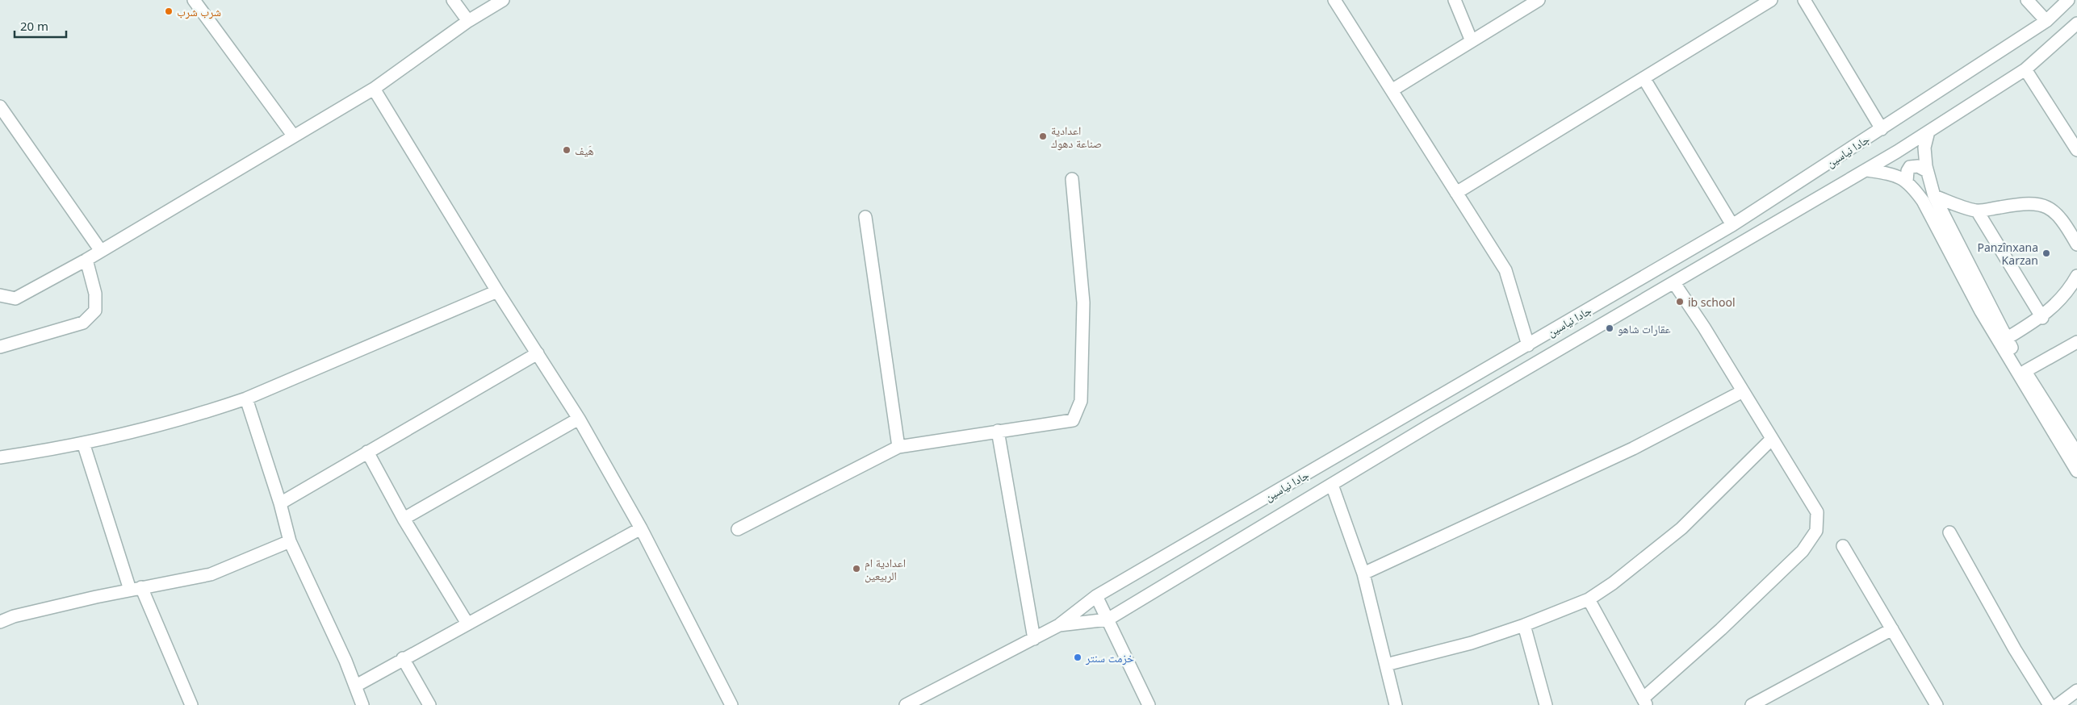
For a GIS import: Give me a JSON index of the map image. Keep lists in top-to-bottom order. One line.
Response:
{"streets":{"street":["جادا نیاسین"]},"places":["شرب شرب","اعدادية صناعة دهوك","هَيف","Panzînxana Karzan","ib school","عقارات شاهو","اعدادية ام الربيعين","خزمت سنتر"],"scale_bar":"20 m"}
